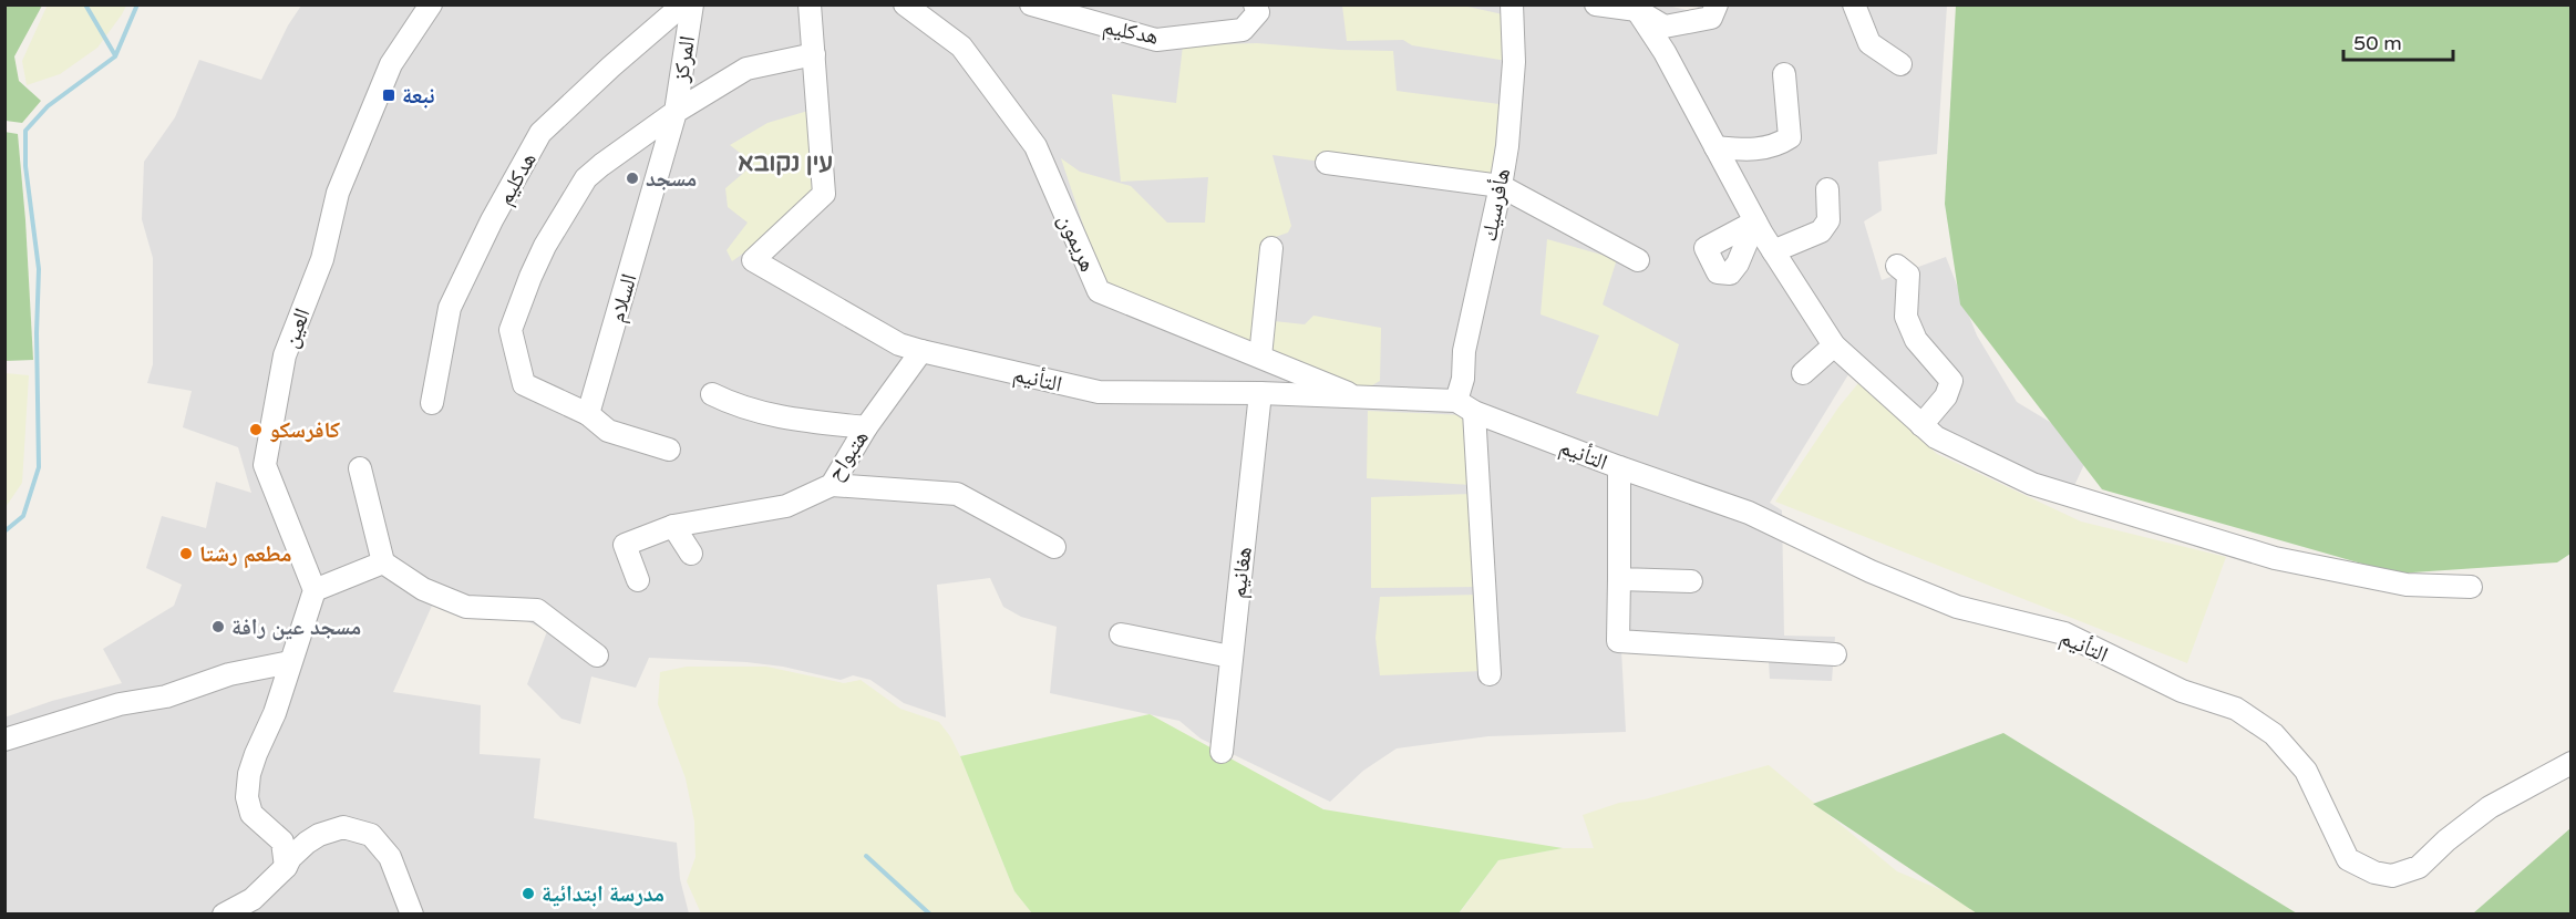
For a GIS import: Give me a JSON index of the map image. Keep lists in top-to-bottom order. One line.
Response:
{"streets":{"street":["هدكليم","المركز","هأفرسيك","هريمون","السلام","العين","التأنيم","هتبواح","هغانيم"]},"crossings":[["المركز","السلام"],["هأفرسيك","التأنيم"],["هريمون","التأنيم"],["التأنيم","هتبواح"],["التأنيم","هغانيم"]],"districts":["עין נקובא"],"places":{"transit":["نبعة"],"other":["مسجد","كافرسكو","مطعم رشتا","مسجد عين رافة","مدرسة ابتدائية"]},"scale_bar":"50 m"}
